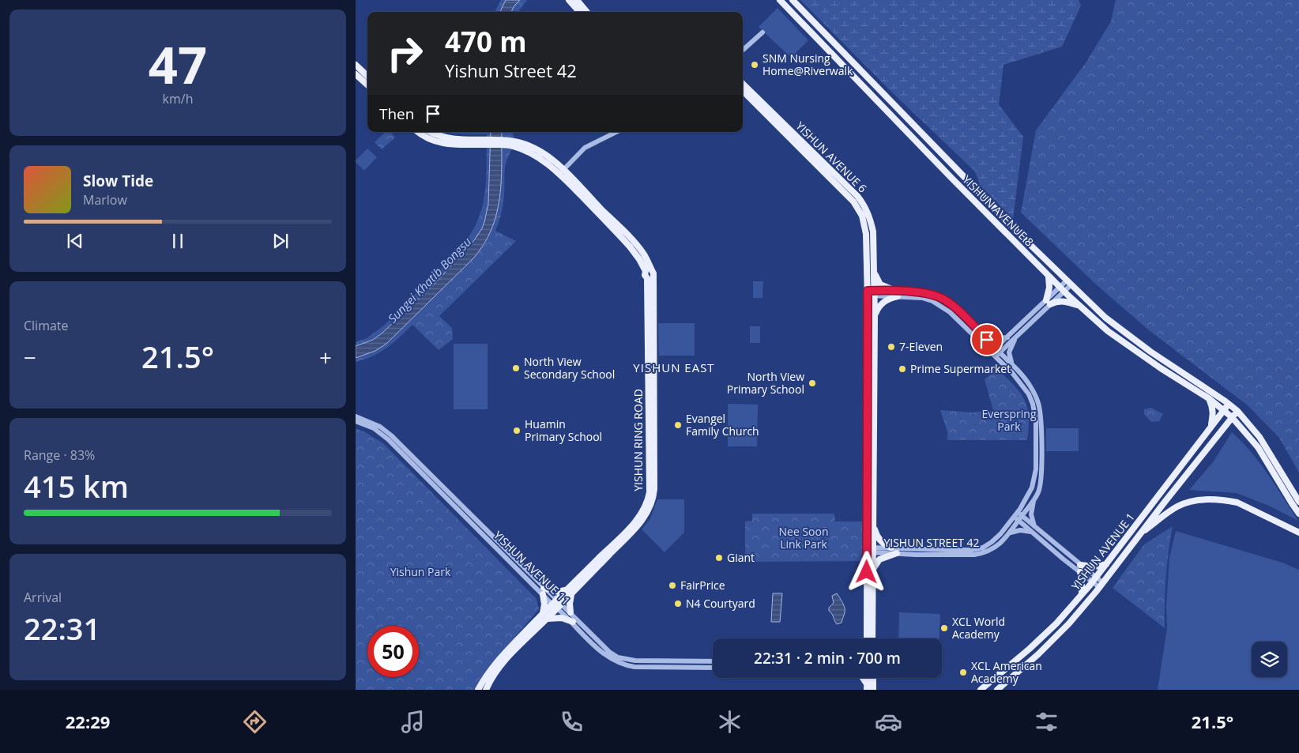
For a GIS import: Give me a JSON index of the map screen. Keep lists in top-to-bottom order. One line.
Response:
{"streets":{"main road":["YISHUN AVENUE 6","YISHUN AVENUE 8","YISHUN RING ROAD","YISHUN AVENUE 1"],"street":["YISHUN STREET 42","YISHUN AVENUE 11"]},"crossings":[["YISHUN AVENUE 6","YISHUN STREET 42"],["YISHUN AVENUE 8","YISHUN AVENUE 1"],["YISHUN RING ROAD","YISHUN AVENUE 11"]],"districts":["YISHUN EAST"],"water":["Sungei Khatib Bongsu"],"parks":["Everspring Park","Nee Soon Link Park","Yishun Park"],"places":["SNM Nursing Home@Riverwalk","7-Eleven","North View Secondary School","Prime Supermarket","North View Primary School","Evangel Family Church","Huamin Primary School","Giant","FairPrice","N4 Courtyard","XCL World Academy","XCL American Academy"],"page":{"tile":[["47","km/h"],"Climate",["Range · 83%","415 km"],["Arrival","22:31"]],"turn":["470 m","Yishun Street 42"],"then":"Then","song":["Slow Tide","Marlow"],"heat":["−","21.5°","+"],"limit":"50","trip":"22:31 · 2 min · 700 m","tabs":["22:29","21.5°"]}}
